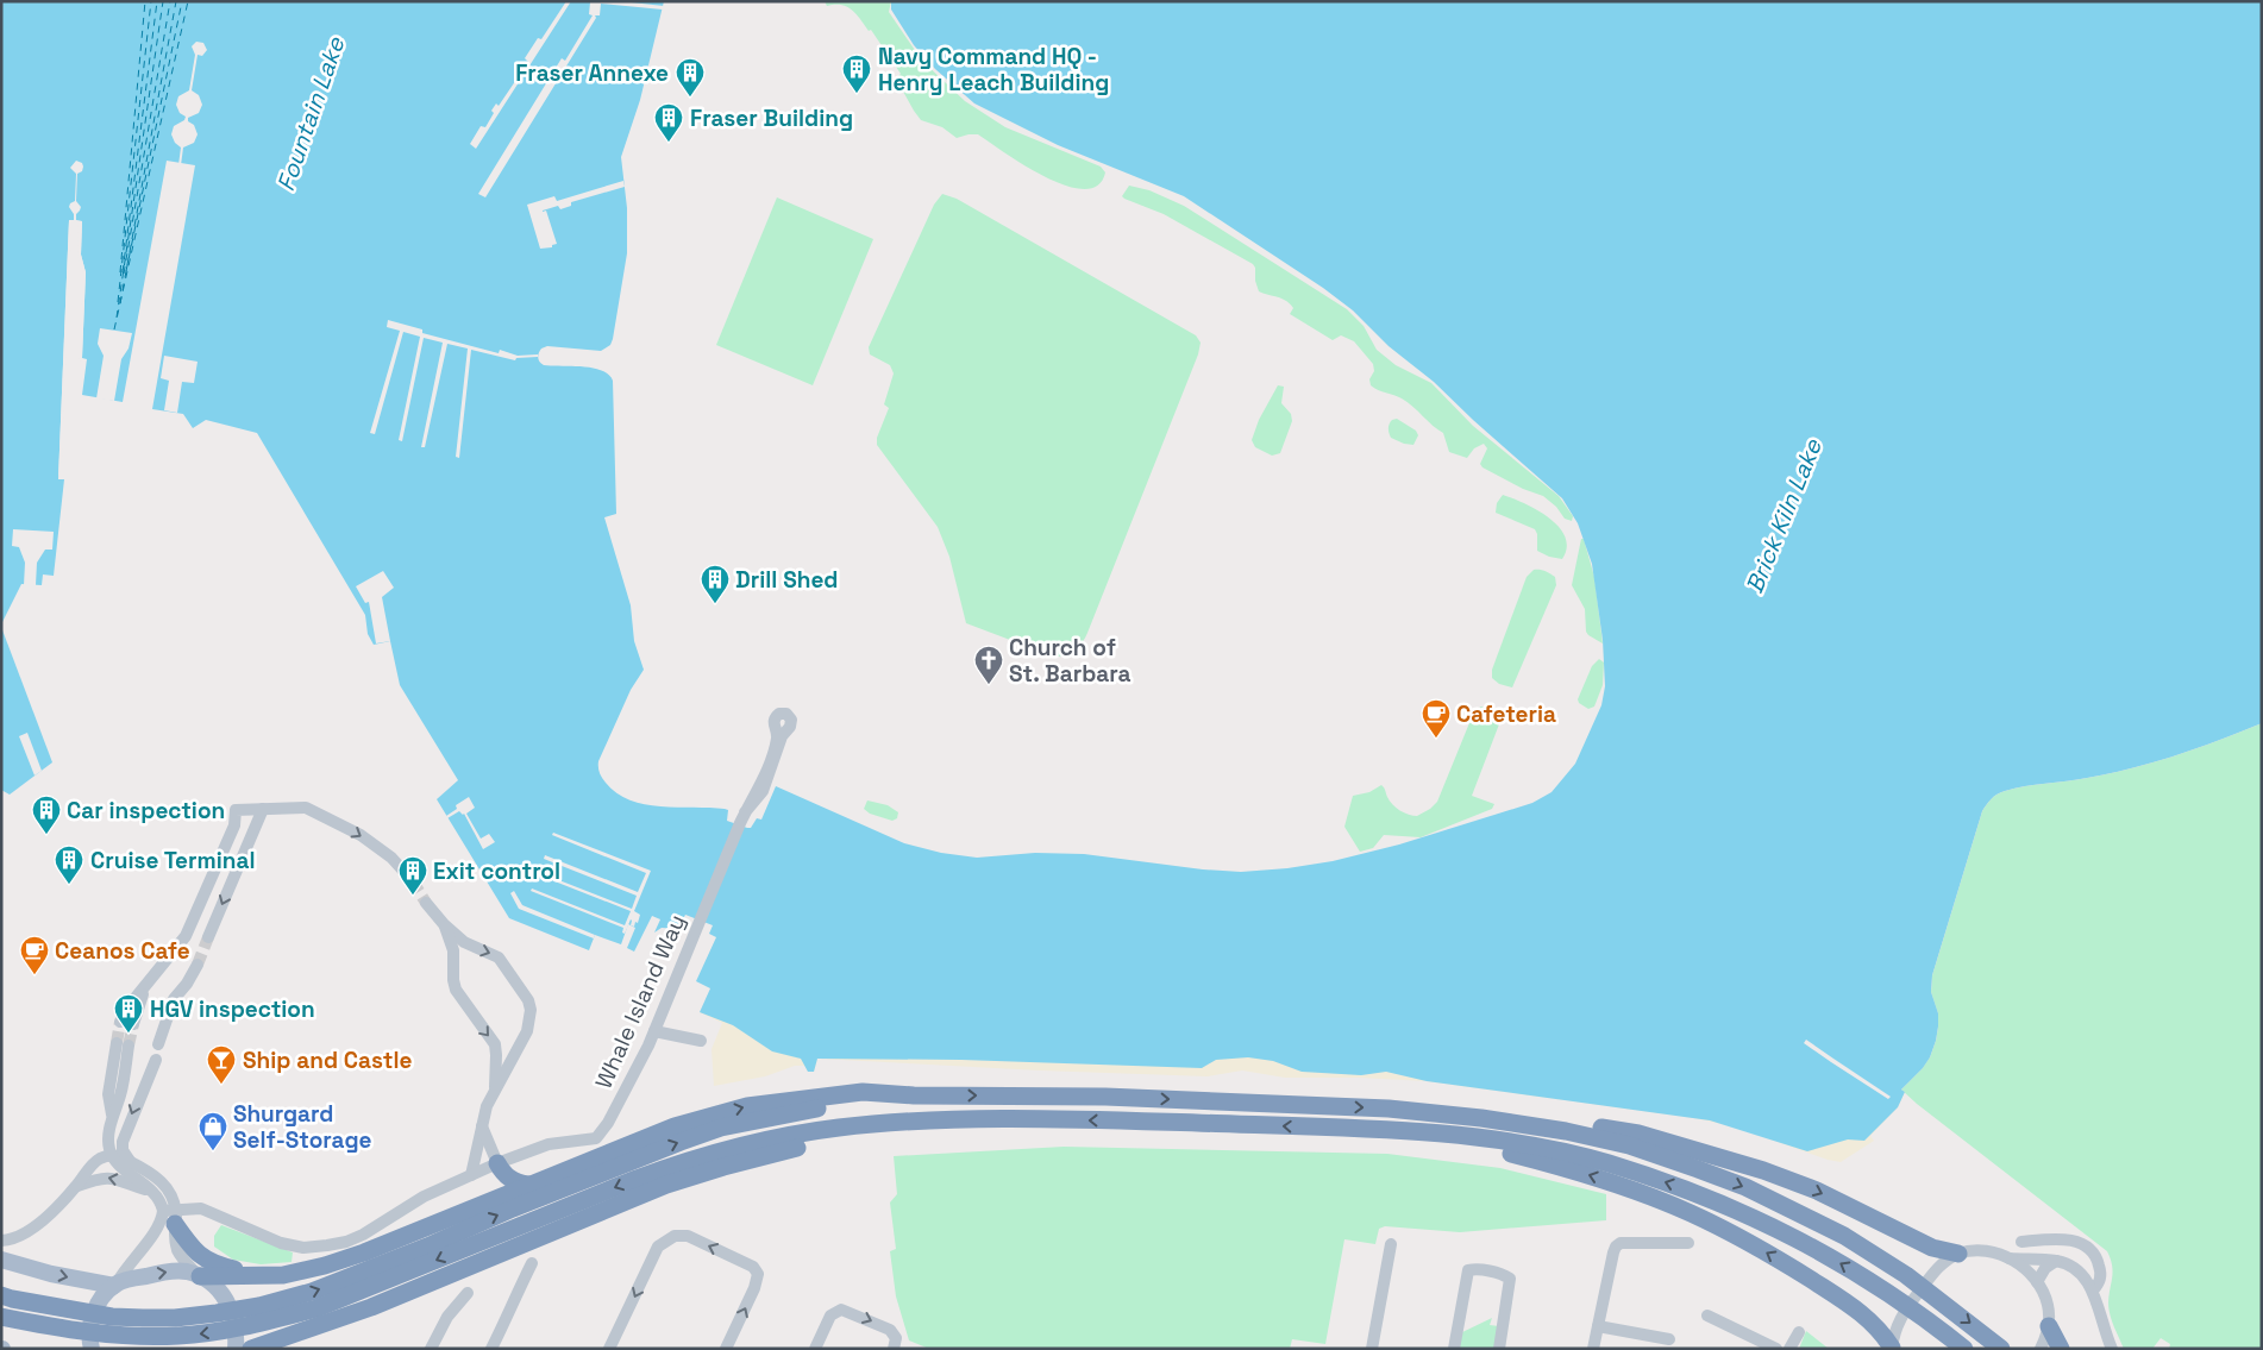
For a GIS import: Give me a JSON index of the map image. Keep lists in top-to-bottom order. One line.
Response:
{"streets":{"street":["Whale Island Way"]},"water":["Fountain Lake","Brick Kiln Lake"],"places":{"building":["Navy Command HQ - Henry Leach Building","Fraser Annexe","Fraser Building","Drill Shed","Car inspection","Cruise Terminal","Exit control","HGV inspection"],"church":["Church of St. Barbara"],"cafe":["Cafeteria","Ceanos Cafe"],"bar":["Ship and Castle"],"shop":["Shurgard Self-Storage"]}}
